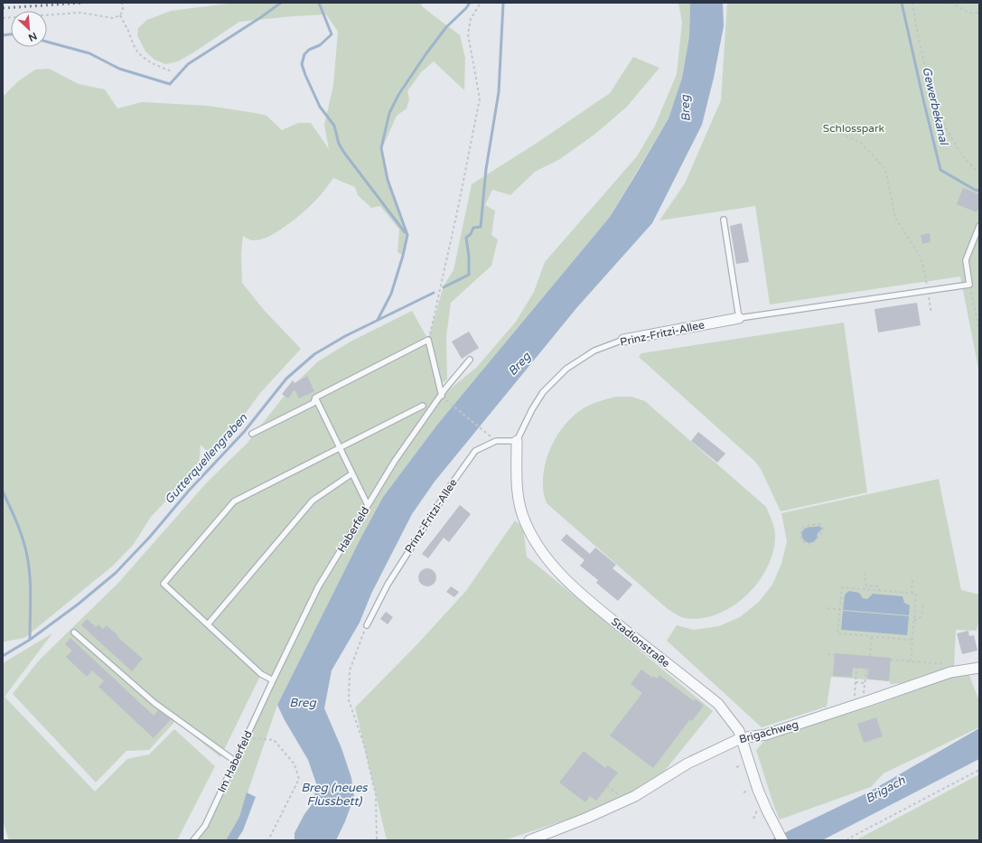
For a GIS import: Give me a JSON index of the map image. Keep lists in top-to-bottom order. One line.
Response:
{"streets":{"street":["Prinz-Fritzi-Allee","Stadionstraße","Brigachweg"],"lane":["Haberfeld","Im Haberfeld"]},"crossings":[["Prinz-Fritzi-Allee","Stadionstraße"],["Haberfeld","Im Haberfeld"],["Stadionstraße","Brigachweg"]],"water":["Gewerbekanal","Breg","Gutterquellengraben","Breg (neues Flussbett)","Brigach"],"parks":["Schlosspark"],"north":"bottom right"}
